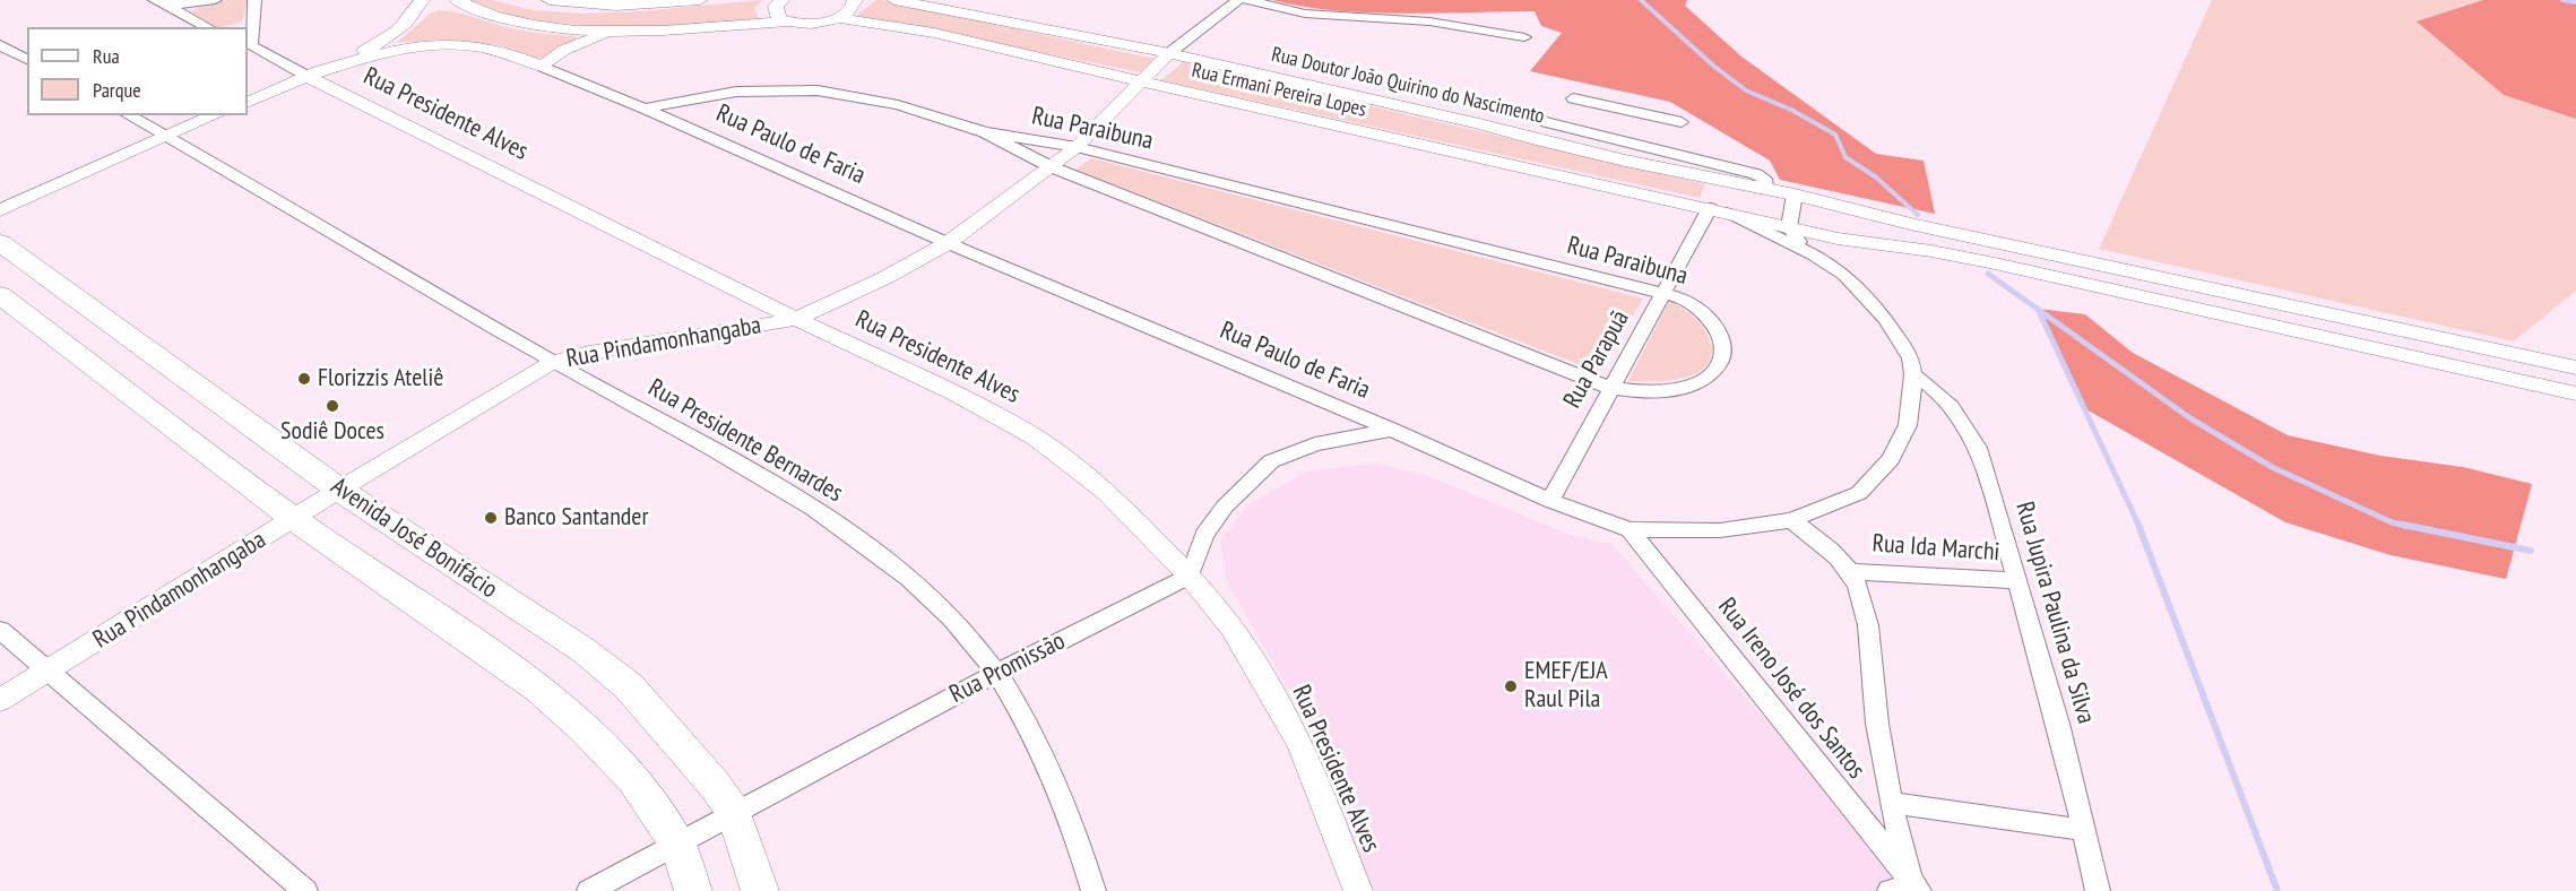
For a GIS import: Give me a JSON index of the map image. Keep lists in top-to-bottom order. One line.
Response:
{"streets":{"main road":["Avenida José Bonifácio"],"street":["Rua Doutor João Quirino do Nascimento","Rua Ermani Pereira Lopes","Rua Presidente Alves","Rua Paraibuna","Rua Paulo de Faria","Rua Pindamonhangaba","Rua Parapuã","Rua Presidente Bernardes","Rua Ida Marchi","Rua Jupira Paulina da Silva","Rua Promissão","Rua Ireno José dos Santos"]},"crossings":[["Rua Doutor João Quirino do Nascimento","Rua Pindamonhangaba"],["Rua Ermani Pereira Lopes","Rua Paulo de Faria"],["Rua Ermani Pereira Lopes","Rua Pindamonhangaba"],["Rua Ermani Pereira Lopes","Rua Parapuã"],["Rua Presidente Alves","Rua Paulo de Faria"],["Rua Presidente Alves","Rua Pindamonhangaba"],["Rua Presidente Alves","Rua Promissão"],["Rua Paraibuna","Rua Paulo de Faria"],["Rua Paraibuna","Rua Pindamonhangaba"],["Rua Paraibuna","Rua Parapuã"],["Rua Paulo de Faria","Rua Pindamonhangaba"],["Rua Paulo de Faria","Rua Parapuã"],["Rua Paulo de Faria","Rua Jupira Paulina da Silva"],["Rua Paulo de Faria","Rua Ireno José dos Santos"],["Rua Pindamonhangaba","Rua Presidente Bernardes"],["Rua Pindamonhangaba","Avenida José Bonifácio"],["Rua Presidente Bernardes","Rua Promissão"],["Avenida José Bonifácio","Rua Promissão"],["Rua Ida Marchi","Rua Jupira Paulina da Silva"]],"places":["Florizzis Ateliê","Sodiê Doces","Banco Santander","EMEF/EJA Raul Pila"],"legend":["Rua","Parque"]}
